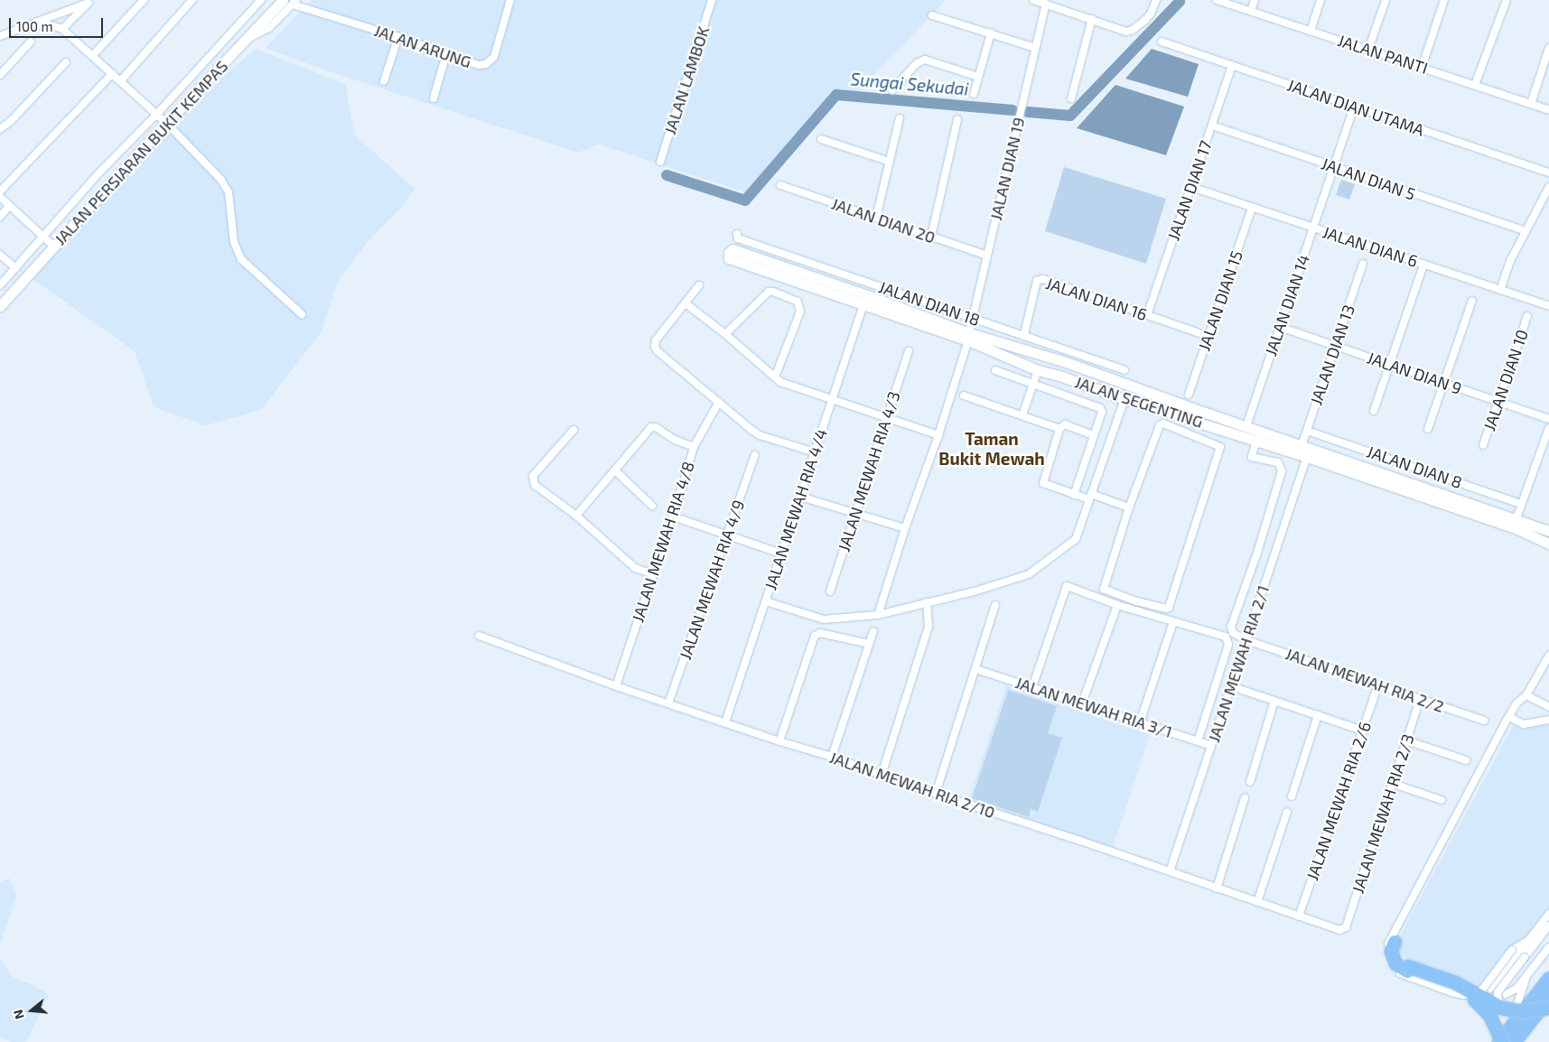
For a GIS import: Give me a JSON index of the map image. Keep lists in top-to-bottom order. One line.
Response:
{"streets":{"street":["JALAN ARUNG","JALAN PANTI","JALAN LAMBOK","JALAN DIAN UTAMA","JALAN PERSIARAN BUKIT KEMPAS","JALAN DIAN 19","JALAN DIAN 5","JALAN DIAN 17","JALAN DIAN 20","JALAN DIAN 6","JALAN DIAN 16","JALAN DIAN 15","JALAN DIAN 18","JALAN DIAN 14","JALAN DIAN 13","JALAN DIAN 9","JALAN DIAN 10","JALAN SEGENTING","JALAN DIAN 8","JALAN MEWAH RIA 4/3","JALAN MEWAH RIA 4/4","JALAN MEWAH RIA 4/8","JALAN MEWAH RIA 4/9","JALAN MEWAH RIA 2/1","JALAN MEWAH RIA 2/2","JALAN MEWAH RIA 3/1","JALAN MEWAH RIA 2/10","JALAN MEWAH RIA 2/6","JALAN MEWAH RIA 2/3"]},"crossings":[["JALAN ARUNG","JALAN PERSIARAN BUKIT KEMPAS"],["JALAN DIAN UTAMA","JALAN DIAN 17"],["JALAN DIAN UTAMA","JALAN DIAN 14"],["JALAN DIAN 19","JALAN DIAN 20"],["JALAN DIAN 19","JALAN DIAN 18"],["JALAN DIAN 19","JALAN SEGENTING"],["JALAN DIAN 5","JALAN DIAN 17"],["JALAN DIAN 5","JALAN DIAN 14"],["JALAN DIAN 17","JALAN DIAN 6"],["JALAN DIAN 17","JALAN DIAN 16"],["JALAN DIAN 6","JALAN DIAN 15"],["JALAN DIAN 6","JALAN DIAN 14"],["JALAN DIAN 16","JALAN DIAN 15"],["JALAN DIAN 16","JALAN DIAN 18"],["JALAN DIAN 14","JALAN DIAN 9"],["JALAN DIAN 14","JALAN SEGENTING"],["JALAN DIAN 13","JALAN DIAN 9"],["JALAN DIAN 13","JALAN SEGENTING"],["JALAN DIAN 13","JALAN DIAN 8"],["JALAN DIAN 9","JALAN DIAN 10"],["JALAN SEGENTING","JALAN MEWAH RIA 4/4"],["JALAN SEGENTING","JALAN MEWAH RIA 2/1"],["JALAN MEWAH RIA 4/4","JALAN MEWAH RIA 2/10"],["JALAN MEWAH RIA 4/8","JALAN MEWAH RIA 2/10"],["JALAN MEWAH RIA 4/9","JALAN MEWAH RIA 2/10"],["JALAN MEWAH RIA 2/1","JALAN MEWAH RIA 2/2"],["JALAN MEWAH RIA 2/1","JALAN MEWAH RIA 3/1"],["JALAN MEWAH RIA 2/1","JALAN MEWAH RIA 2/10"],["JALAN MEWAH RIA 2/2","JALAN MEWAH RIA 2/6"],["JALAN MEWAH RIA 2/2","JALAN MEWAH RIA 2/3"],["JALAN MEWAH RIA 2/10","JALAN MEWAH RIA 2/6"],["JALAN MEWAH RIA 2/10","JALAN MEWAH RIA 2/3"]],"districts":["Taman Bukit Mewah"],"water":["Sungai Sekudai"],"scale_bar":"100 m","north":"left"}
